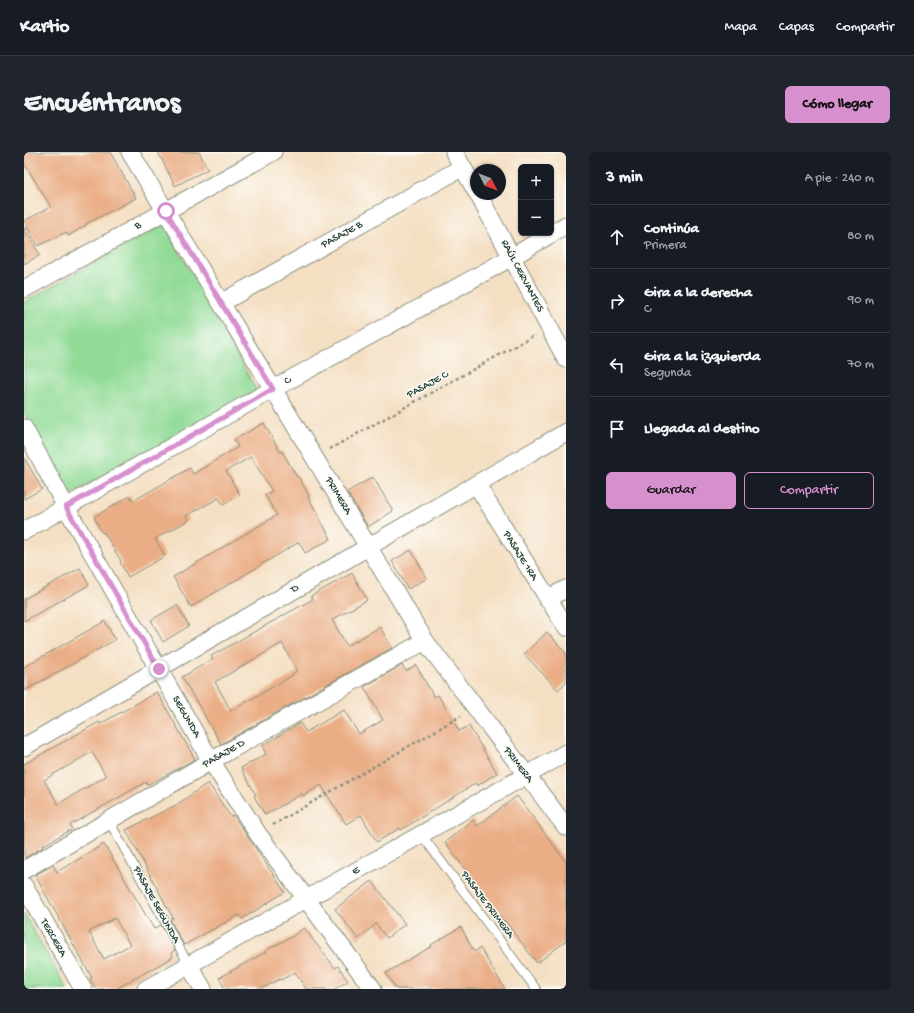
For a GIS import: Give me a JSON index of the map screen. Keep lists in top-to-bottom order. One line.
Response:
{"streets":{"street":["B","PASAJE B","RAÚL CERVANTES","C","PRIMERA","PASAJE 1RA","D","SEGUNDA","PASAJE D","E","PASAJE SEGUNDA","TERCERA"],"lane":["PASAJE PRIMERA"],"path":["PASAJE C"]},"crossings":[["B","PRIMERA"],["PASAJE B","PRIMERA"],["RAÚL CERVANTES","C"],["RAÚL CERVANTES","PASAJE C"],["C","PRIMERA"],["C","SEGUNDA"],["PASAJE C","PRIMERA"],["PRIMERA","D"],["PRIMERA","PASAJE D"],["PRIMERA","E"],["PASAJE 1RA","D"],["D","SEGUNDA"],["SEGUNDA","PASAJE D"],["SEGUNDA","E"],["PASAJE D","PASAJE SEGUNDA"],["E","PASAJE SEGUNDA"],["E","PASAJE PRIMERA"]],"north":"bottom right","page":{"header":"Kartio","nav":["Mapa","Capas","Compartir"],"buttons":["Cómo llegar",["Guardar","Compartir"]],"title":"Encuéntranos","heading":["3 min","A pie · 240 m"],"map_buttons":["+","−"],"list":[["Continúa","Primera","80 m"],["Gira a la derecha","C","90 m"],["Gira a la izquierda","Segunda","70 m"],"Llegada al destino"]}}
